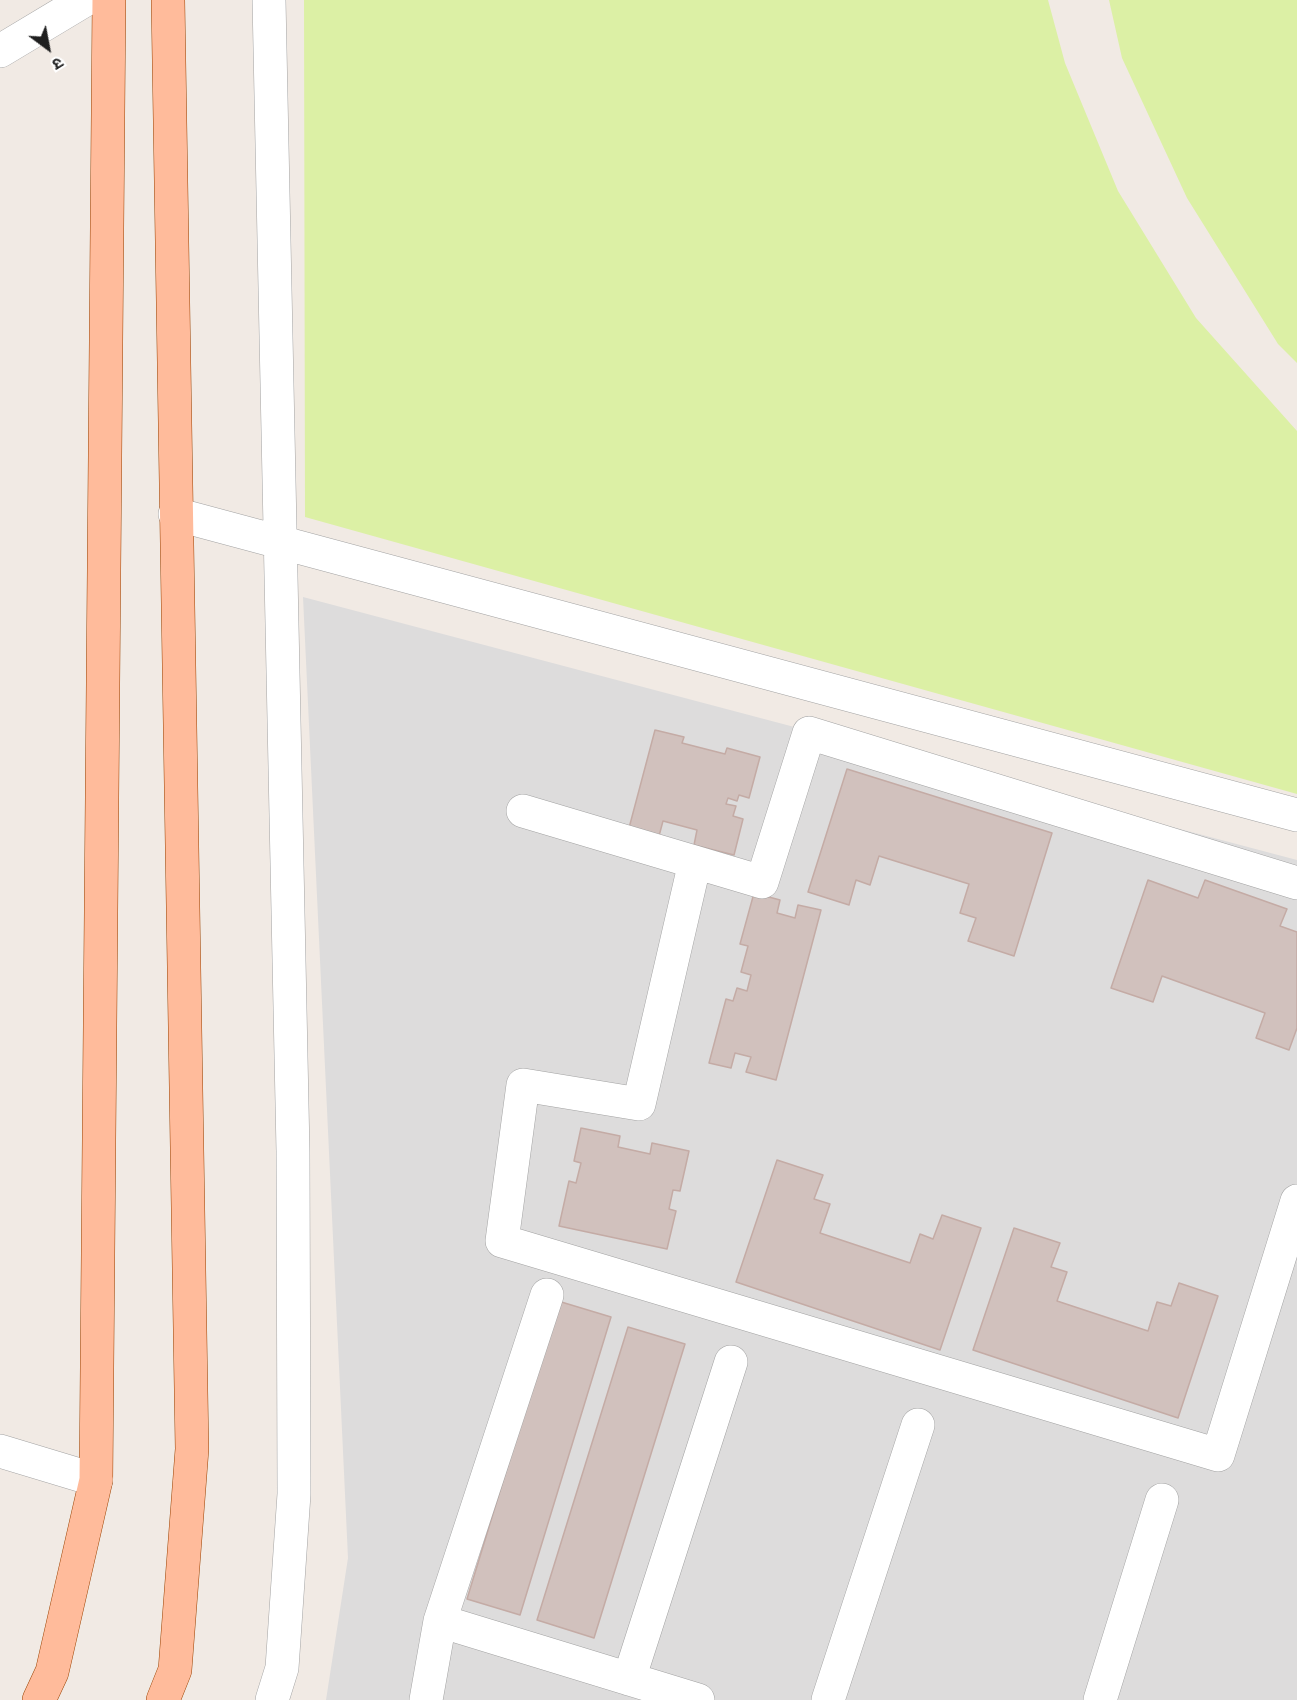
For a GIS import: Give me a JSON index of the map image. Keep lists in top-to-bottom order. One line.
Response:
{"north":"bottom right"}
